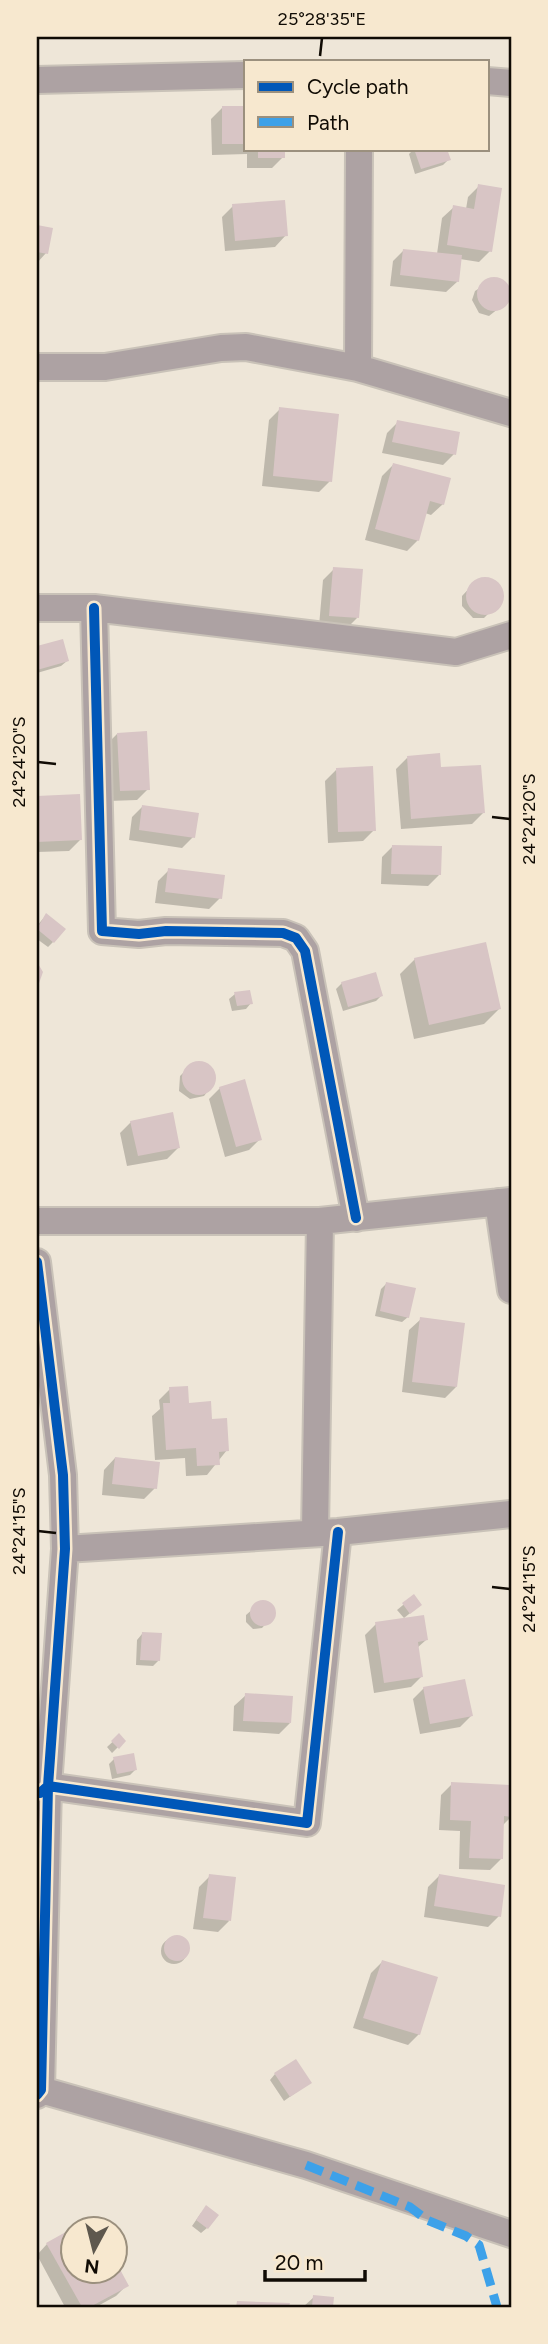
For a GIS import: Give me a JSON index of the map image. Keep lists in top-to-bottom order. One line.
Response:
{"legend":["Cycle path","Path"],"scale_bar":"20 m","north":"bottom","coordinates":["25°28'35\"E","24°24'20\"S","24°24'15\"S"]}
